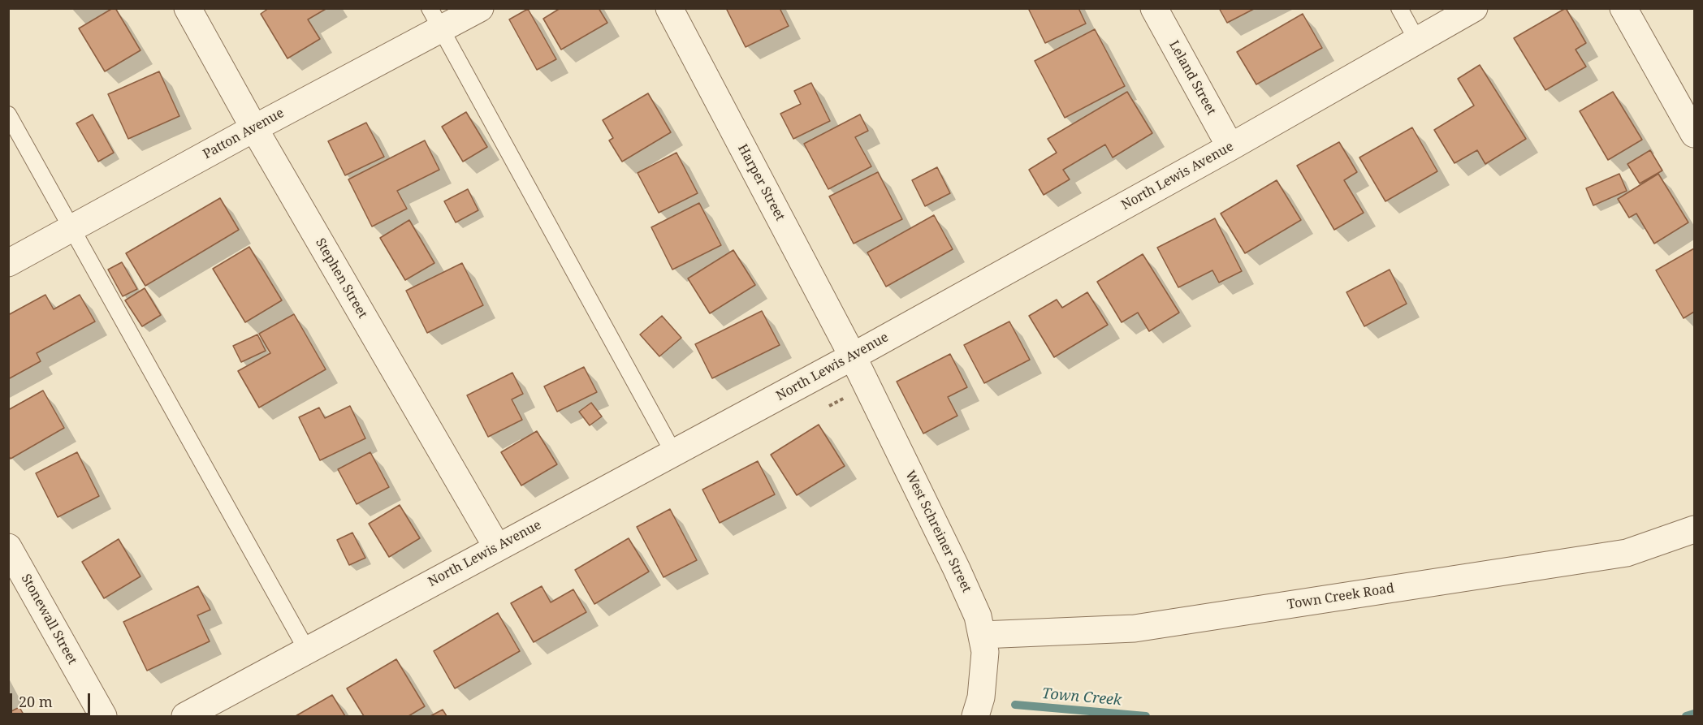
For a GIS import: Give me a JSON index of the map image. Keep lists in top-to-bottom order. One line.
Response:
{"streets":{"street":["Leland Street","Patton Avenue","North Lewis Avenue","Harper Street","Stephen Street","West Schreiner Street","Town Creek Road","Stonewall Street"]},"crossings":[["Leland Street","North Lewis Avenue"],["Patton Avenue","Stephen Street"],["North Lewis Avenue","Harper Street"],["North Lewis Avenue","Stephen Street"],["North Lewis Avenue","West Schreiner Street"],["Harper Street","West Schreiner Street"],["West Schreiner Street","Town Creek Road"]],"water":["Town Creek"],"scale_bar":"20 m"}
